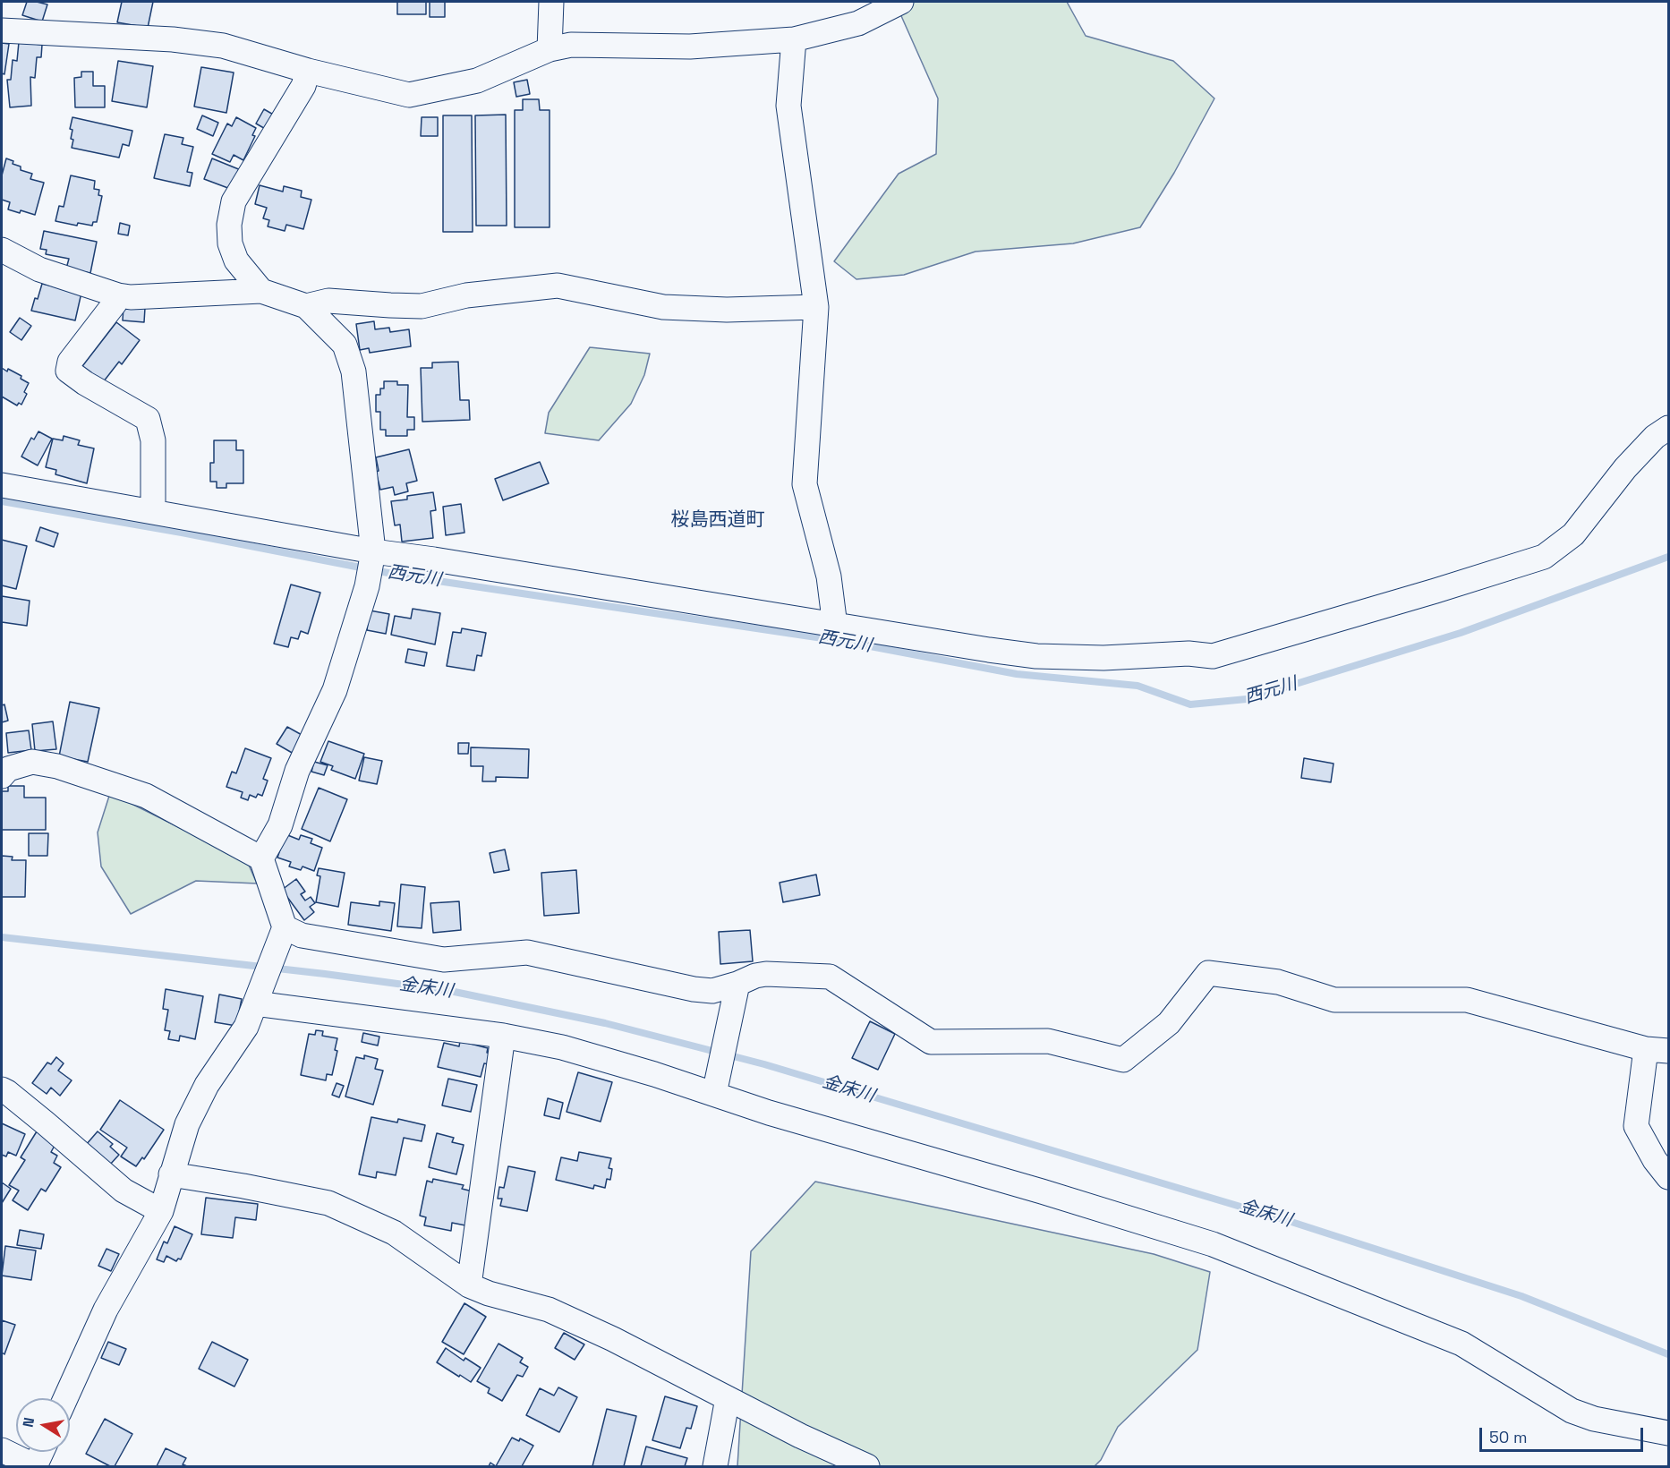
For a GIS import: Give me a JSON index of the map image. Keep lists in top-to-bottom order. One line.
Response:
{"districts":["桜島西道町"],"water":["西元川","金床川"],"scale_bar":"50 m","north":"left"}
